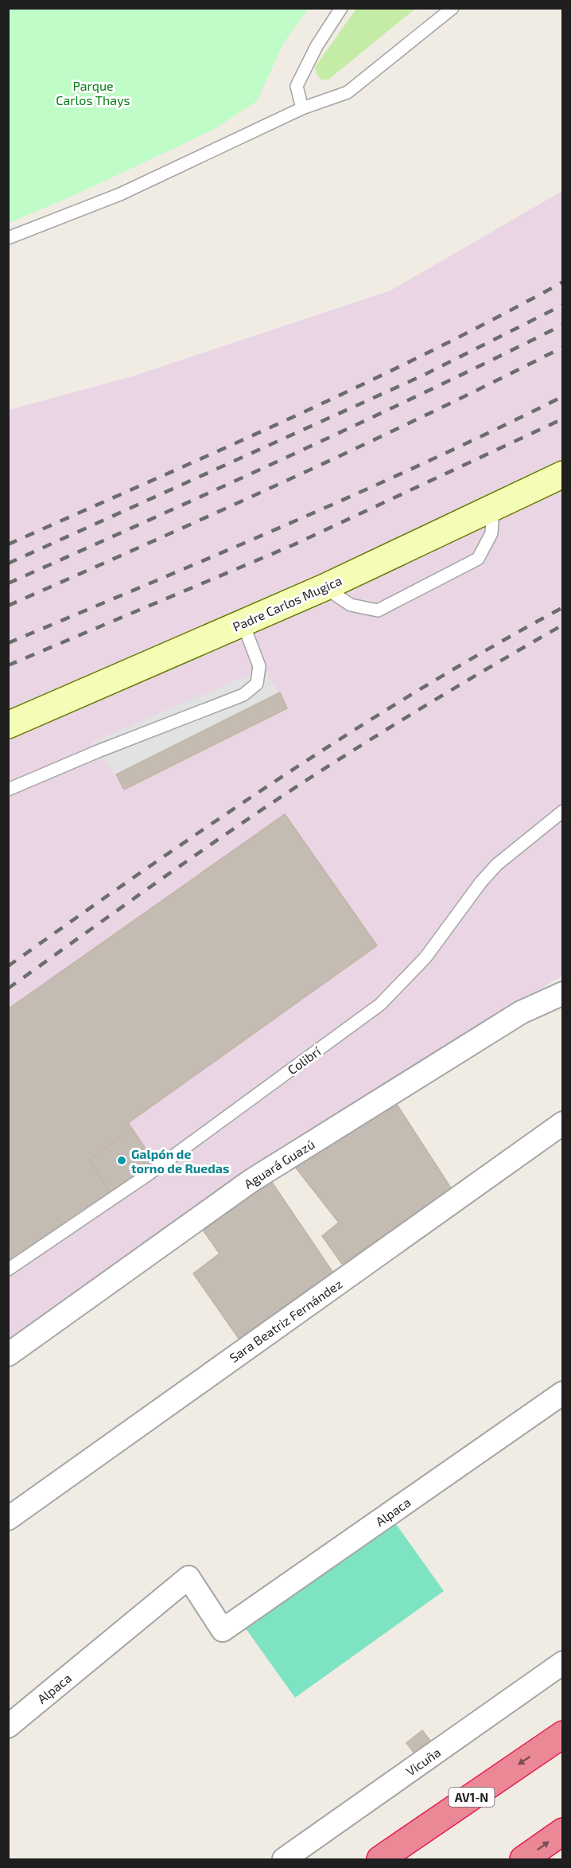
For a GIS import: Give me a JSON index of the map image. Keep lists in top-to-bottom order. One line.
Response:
{"streets":{"highway":["AV1-N"],"street":["Padre Carlos Mugica","Aguará Guazú","Sara Beatriz Fernández","Alpaca","Vicuña"],"lane":["Colibrí"]},"parks":["Parque Carlos Thays"],"places":["Galpón de torno de Ruedas"]}
